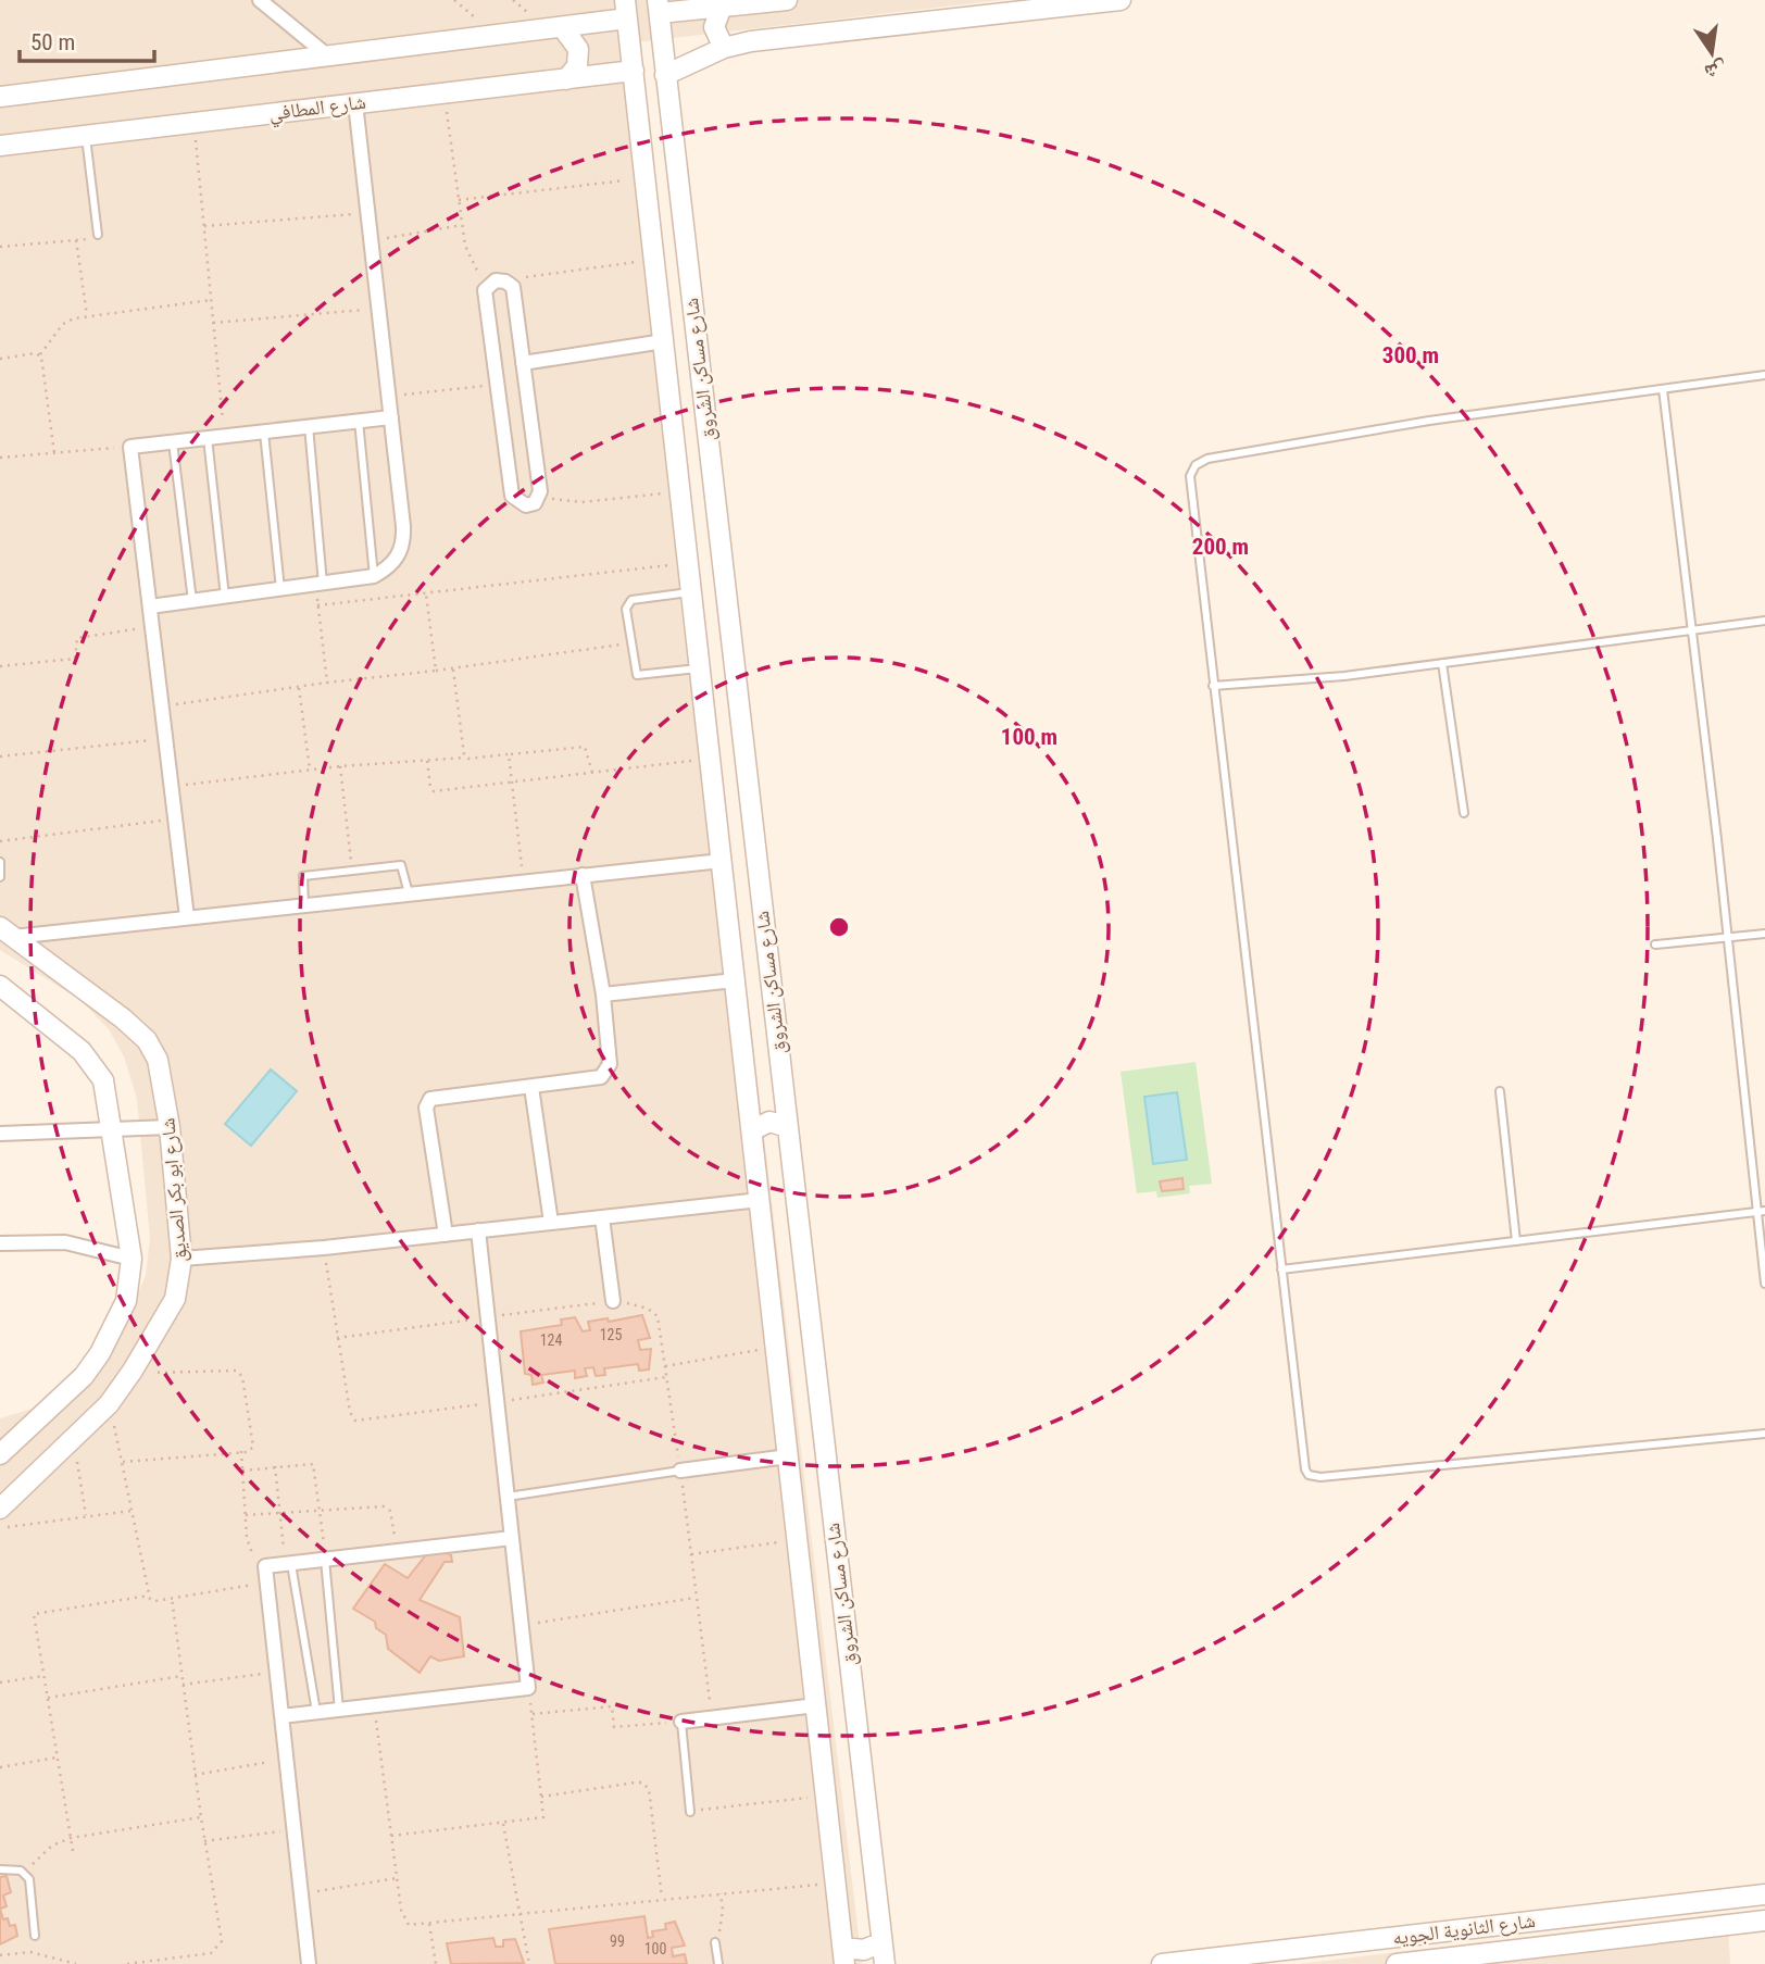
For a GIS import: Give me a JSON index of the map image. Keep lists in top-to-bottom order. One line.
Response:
{"streets":{"street":["شارع المطافي","شارع مساكن الشروق","شارع ابو بكر الصديق","شارع الثانوية الجويه"]},"crossings":[["شارع المطافي","شارع مساكن الشروق"]],"house_numbers":["125","124","99","100"],"scale_bar":"50 m","north":"bottom","rings":["300 m","200 m","100 m"]}
